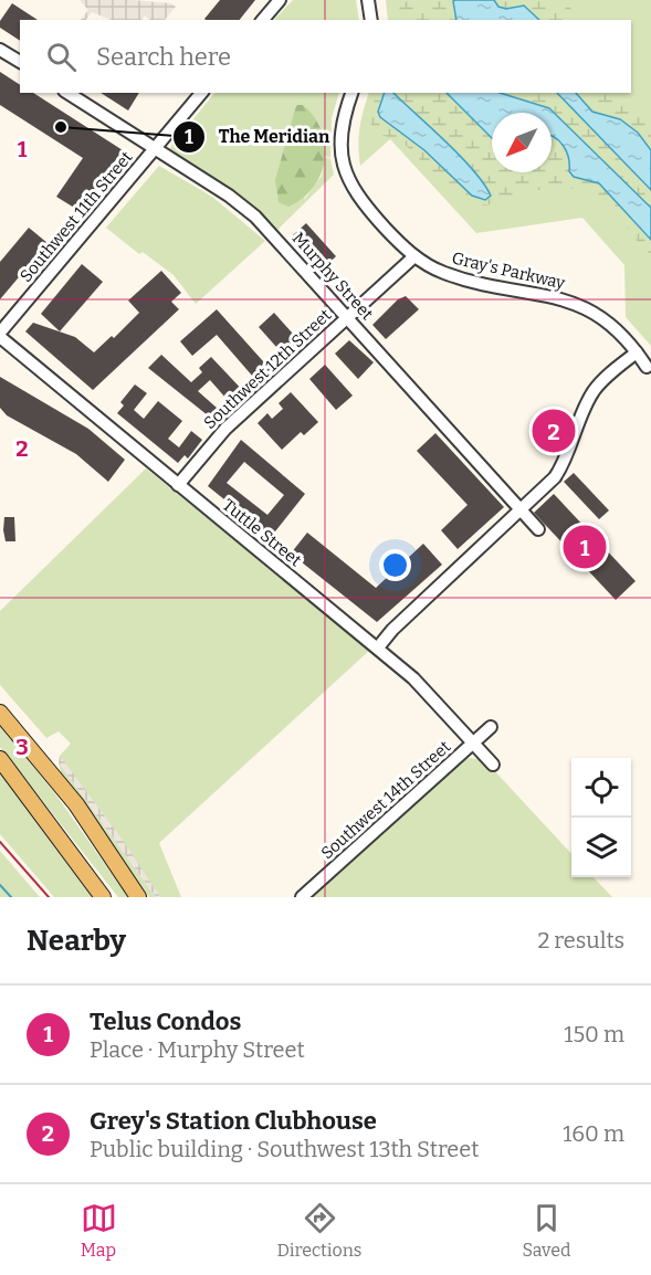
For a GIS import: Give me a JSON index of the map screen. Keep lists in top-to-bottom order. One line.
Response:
{"streets":{"street":["Southwest 11th Street","Gray's Parkway","Murphy Street","Southwest 12th Street","Tuttle Street","Southwest 14th Street"]},"crossings":[["Southwest 11th Street","Murphy Street"],["Southwest 11th Street","Tuttle Street"],["Gray's Parkway","Southwest 12th Street"],["Murphy Street","Southwest 12th Street"],["Southwest 12th Street","Tuttle Street"],["Tuttle Street","Southwest 14th Street"]],"places":["The Meridian"],"north":"bottom left","page":{"search":"Search here","pins":["2","1"],"heading":["Nearby","2 results"],"list":[{"mark":"1","name":"Telus Condos","note":"Place · Murphy Street","value":"150 m"},{"mark":"2","name":"Grey's Station Clubhouse","note":"Public building · Southwest 13th Street","value":"160 m"}],"nav":["Map","Directions","Saved"]},"grid":{"rows":["1","2","3"]}}
